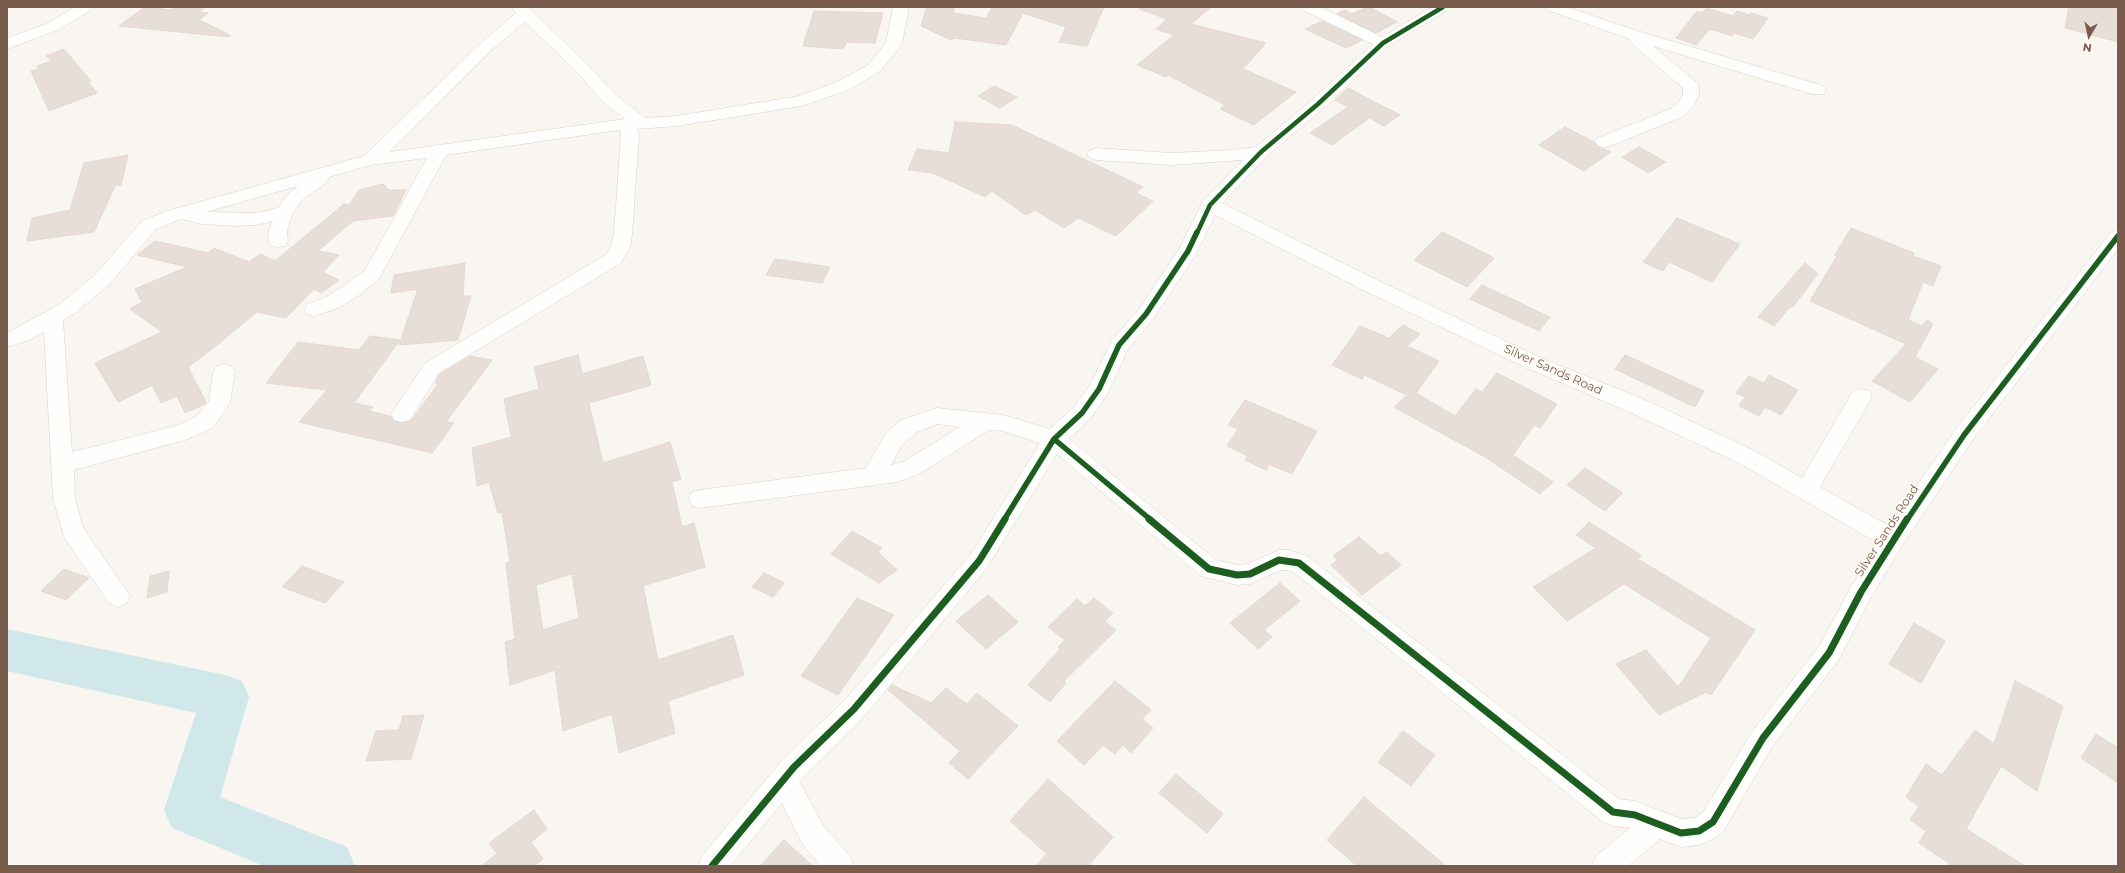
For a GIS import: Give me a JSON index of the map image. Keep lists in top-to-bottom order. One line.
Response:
{"streets":{"street":["Silver Sands Road"]},"north":"bottom"}
